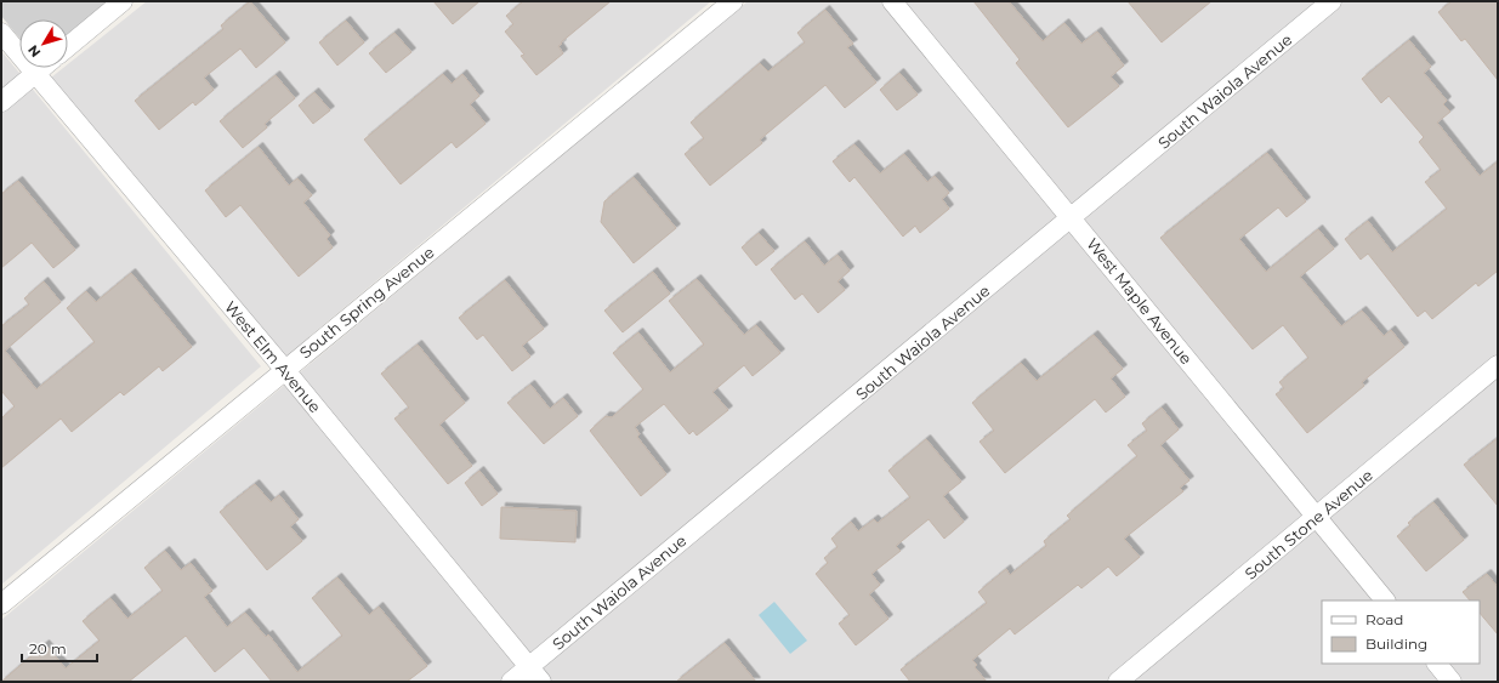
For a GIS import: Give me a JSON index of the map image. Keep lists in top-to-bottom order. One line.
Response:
{"streets":{"street":["South Waiola Avenue","West Maple Avenue","South Spring Avenue","West Elm Avenue","South Stone Avenue"]},"crossings":[["South Waiola Avenue","West Maple Avenue"],["South Waiola Avenue","West Elm Avenue"],["West Maple Avenue","South Stone Avenue"],["South Spring Avenue","West Elm Avenue"]],"legend":["Road","Building"],"scale_bar":"20 m","north":"bottom left"}
